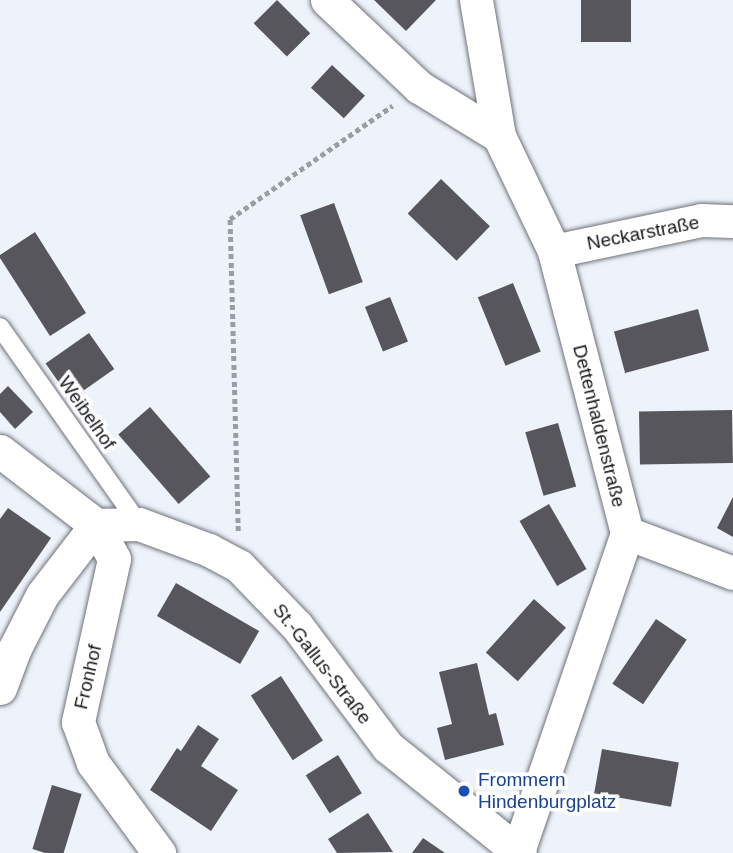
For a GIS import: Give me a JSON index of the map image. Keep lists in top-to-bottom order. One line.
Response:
{"streets":{"street":["Neckarstraße","Dettenhaldenstraße","St.-Gallus-Straße","Fronhof"],"lane":["Weibelhof"]},"crossings":[["Neckarstraße","Dettenhaldenstraße"],["Weibelhof","St.-Gallus-Straße"],["Dettenhaldenstraße","St.-Gallus-Straße"],["St.-Gallus-Straße","Fronhof"]],"places":["Frommern Hindenburgplatz"]}
